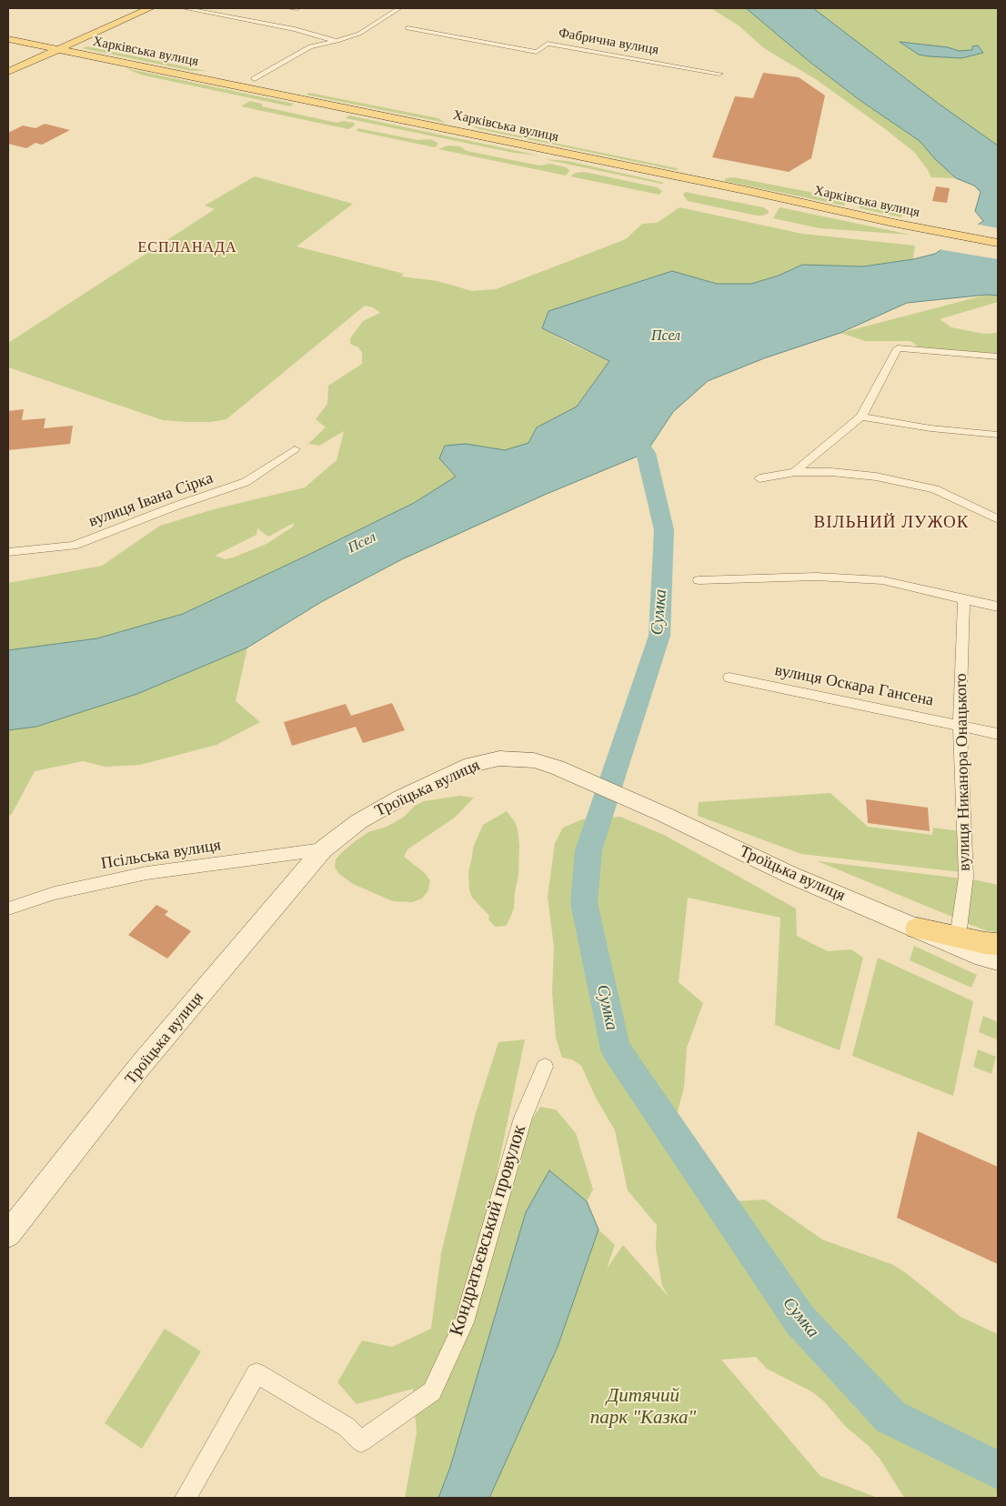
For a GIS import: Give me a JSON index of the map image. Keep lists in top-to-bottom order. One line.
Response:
{"streets":{"main road":["Харківська вулиця","Троїцька вулиця"],"street":["Фабрична вулиця","вулиця Івана Сірка","вулиця Оскара Гансена","вулиця Никанора Онацького","Псільська вулиця","Кондратьєвський провулок"]},"crossings":[["вулиця Оскара Гансена","вулиця Никанора Онацького"],["Троїцька вулиця","Псільська вулиця"]],"districts":["ЕСПЛАНАДА","ВІЛЬНИЙ ЛУЖОК"],"water":["Псел","Сумка"],"parks":["Дитячий парк \"Казка\""]}
